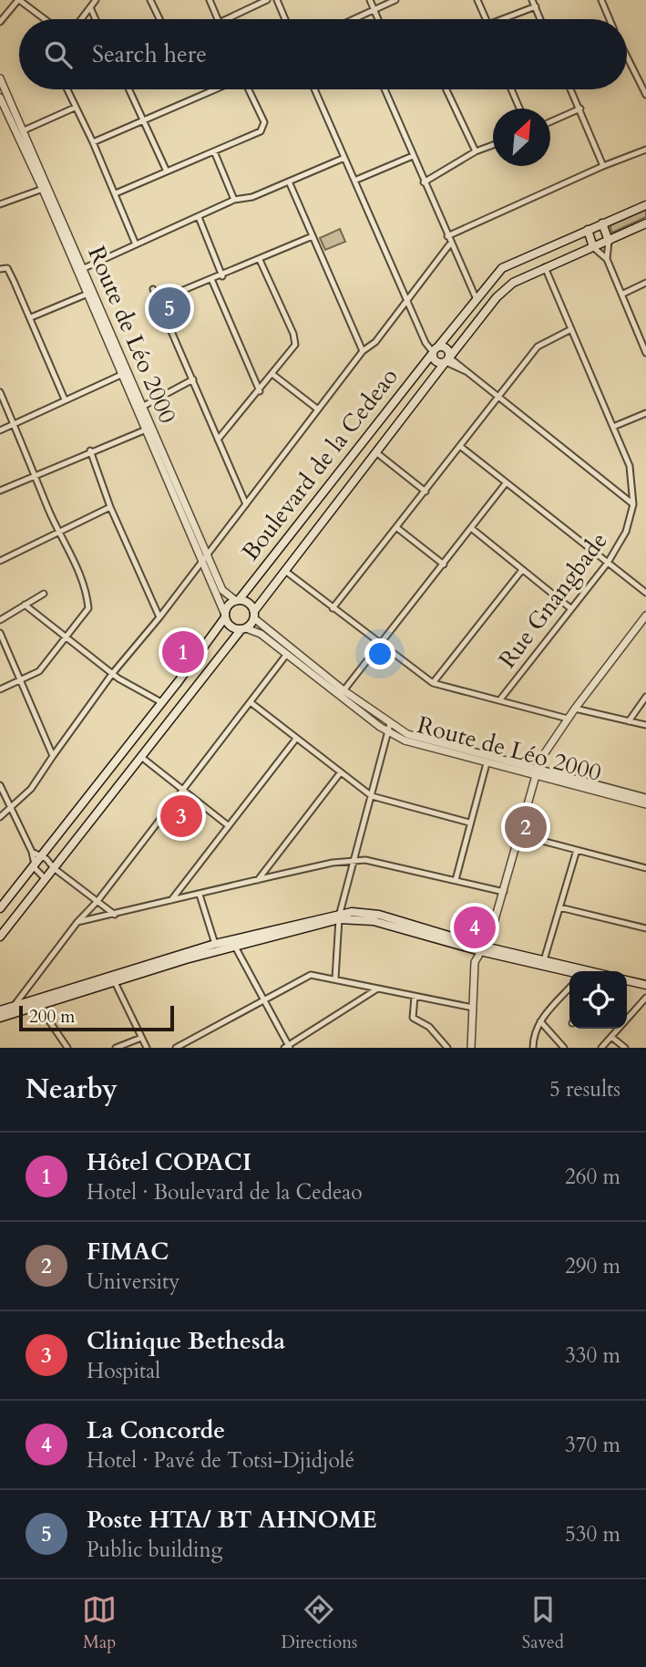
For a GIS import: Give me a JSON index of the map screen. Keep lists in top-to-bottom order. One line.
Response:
{"streets":{"main road":["Boulevard de la Cedeao"],"street":["Route de Léo 2000","Rue Gnangbade"]},"crossings":[["Route de Léo 2000","Boulevard de la Cedeao"]],"scale_bar":"200 m","north":"top right","page":{"search":"Search here","pins":["5","1","3","2","4"],"scale":"200 m","heading":["Nearby","5 results"],"list":[{"mark":"1","name":"Hôtel COPACI","note":"Hotel · Boulevard de la Cedeao","value":"260 m"},{"mark":"2","name":"FIMAC","note":"University","value":"290 m"},{"mark":"3","name":"Clinique Bethesda","note":"Hospital","value":"330 m"},{"mark":"4","name":"La Concorde","note":"Hotel · Pavé de Totsi-Djidjolé","value":"370 m"},{"mark":"5","name":"Poste HTA/ BT AHNOME","note":"Public building","value":"530 m"}],"nav":["Map","Directions","Saved"]}}
